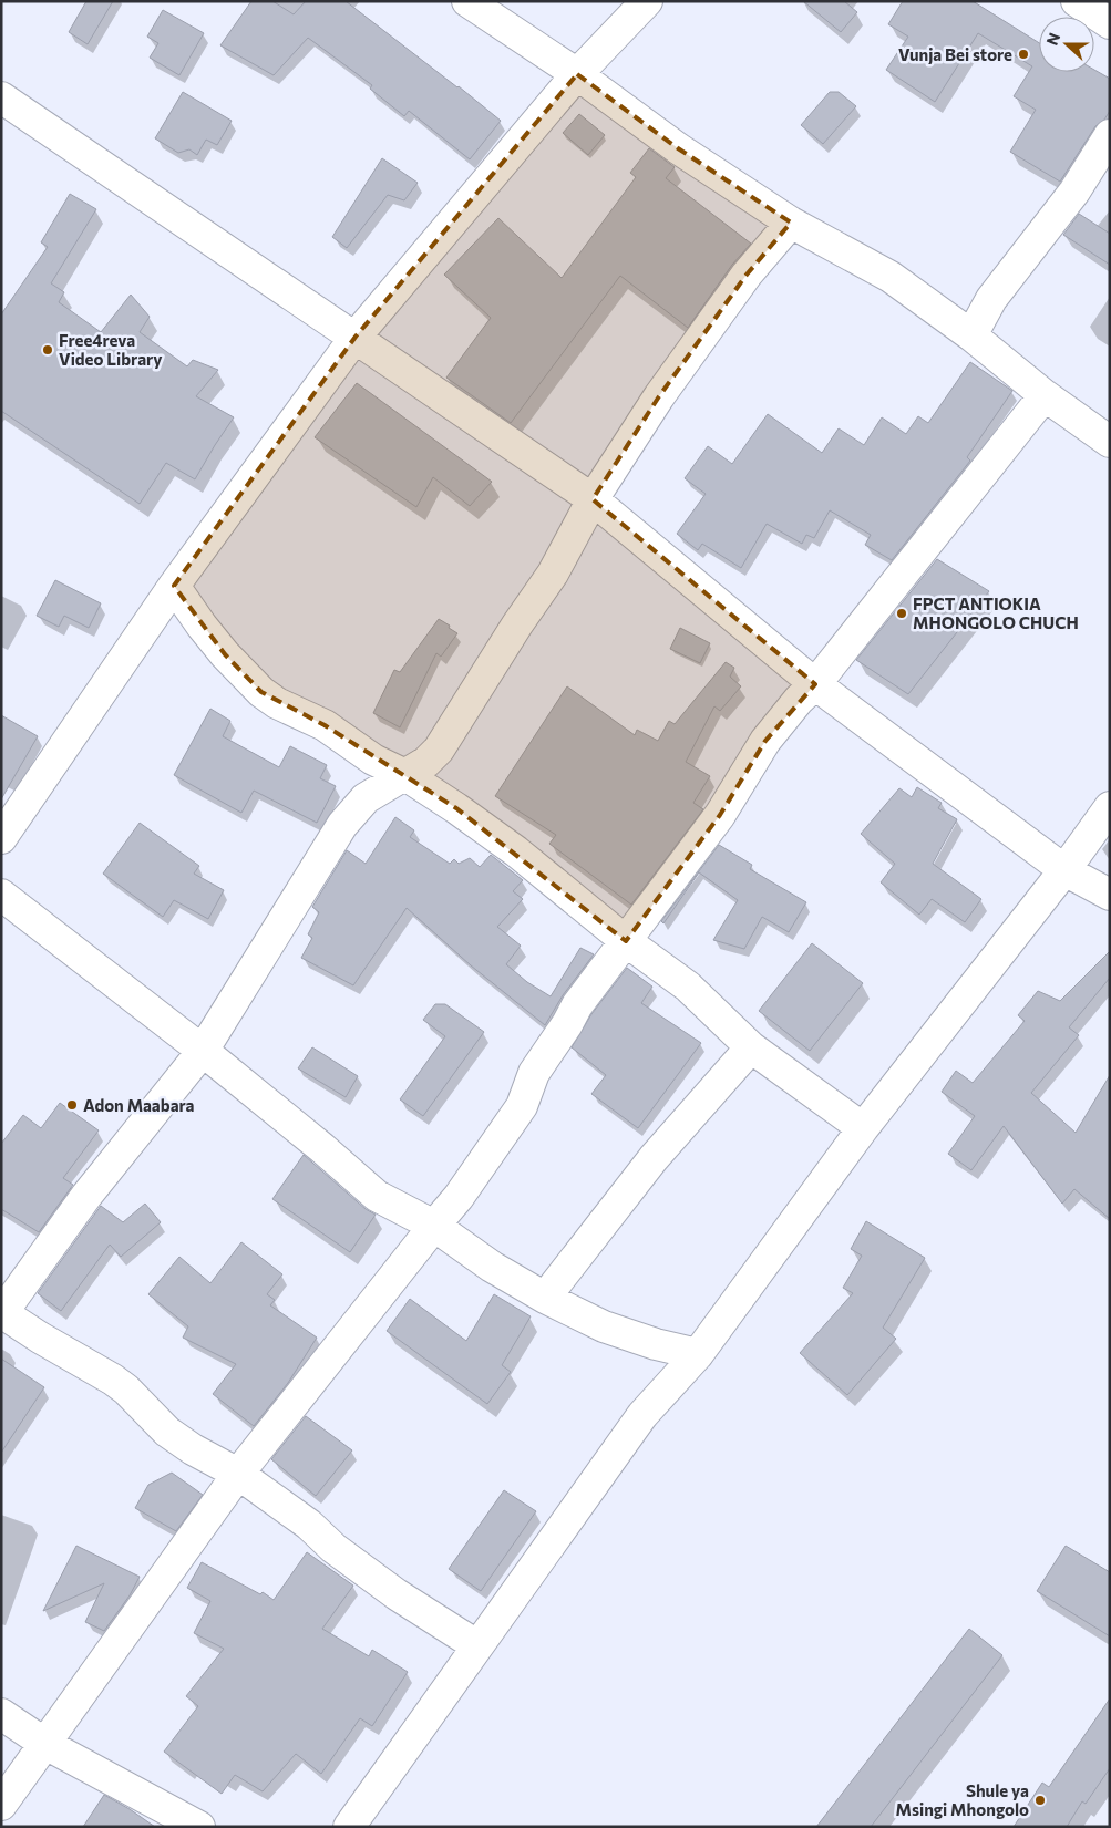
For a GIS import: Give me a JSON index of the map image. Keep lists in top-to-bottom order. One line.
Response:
{"places":["Vunja Bei store","Free4reva Video Library","FPCT ANTIOKIA MHONGOLO CHUCH","Adon Maabara","Shule ya Msingi Mhongolo"],"north":"left"}
